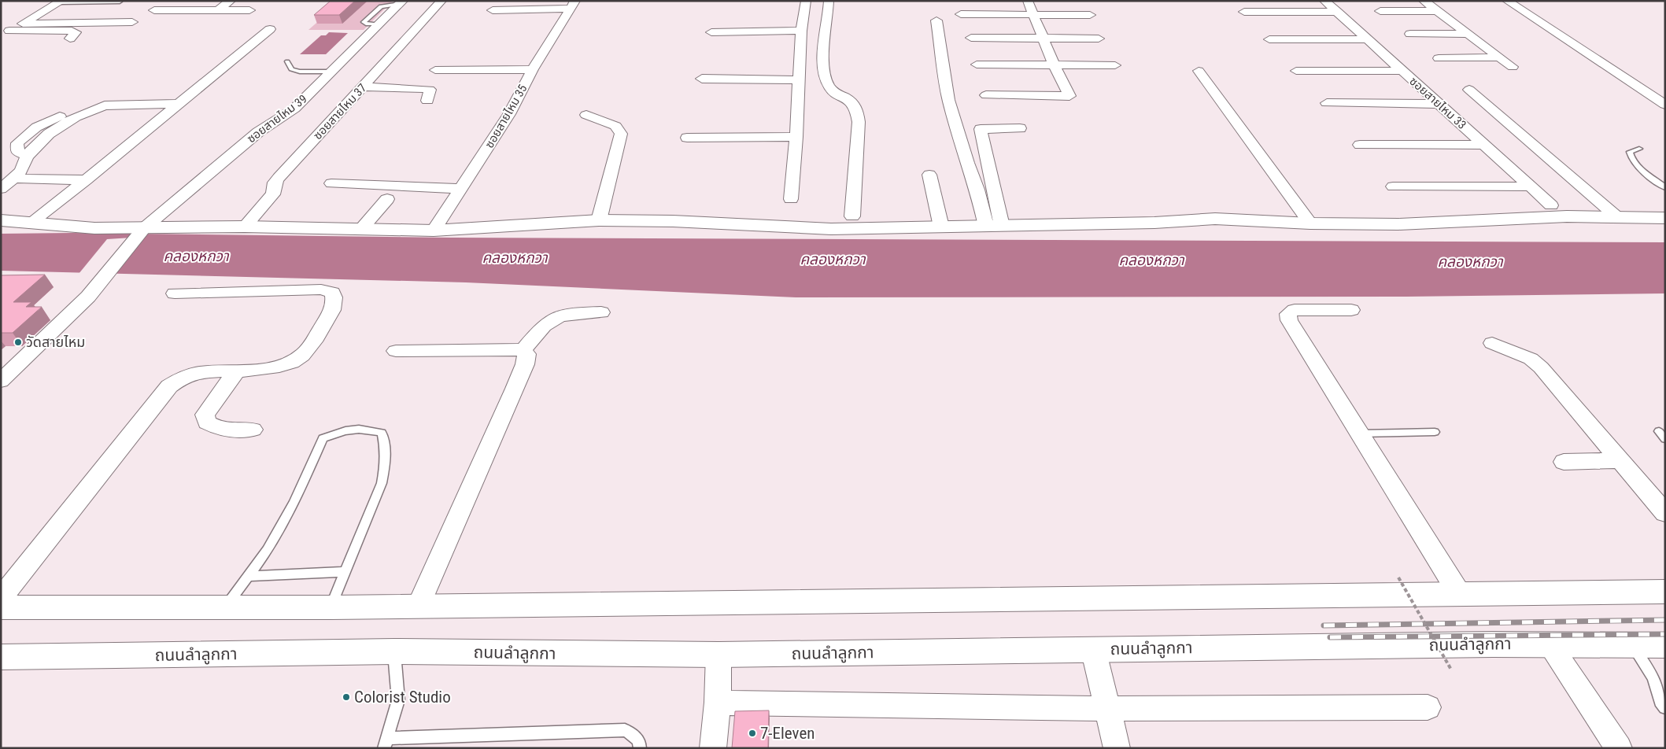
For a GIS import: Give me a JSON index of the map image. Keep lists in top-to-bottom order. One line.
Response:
{"streets":{"main road":["ถนนลำลูกกา"],"street":["ซอยสายไหม 33","ซอยสายไหม 37","ซอยสายไหม 35","ซอยสายไหม 39"]},"water":["คลองหกวา"],"places":["วัดสายไหม","Colorist Studio","7-Eleven"]}
